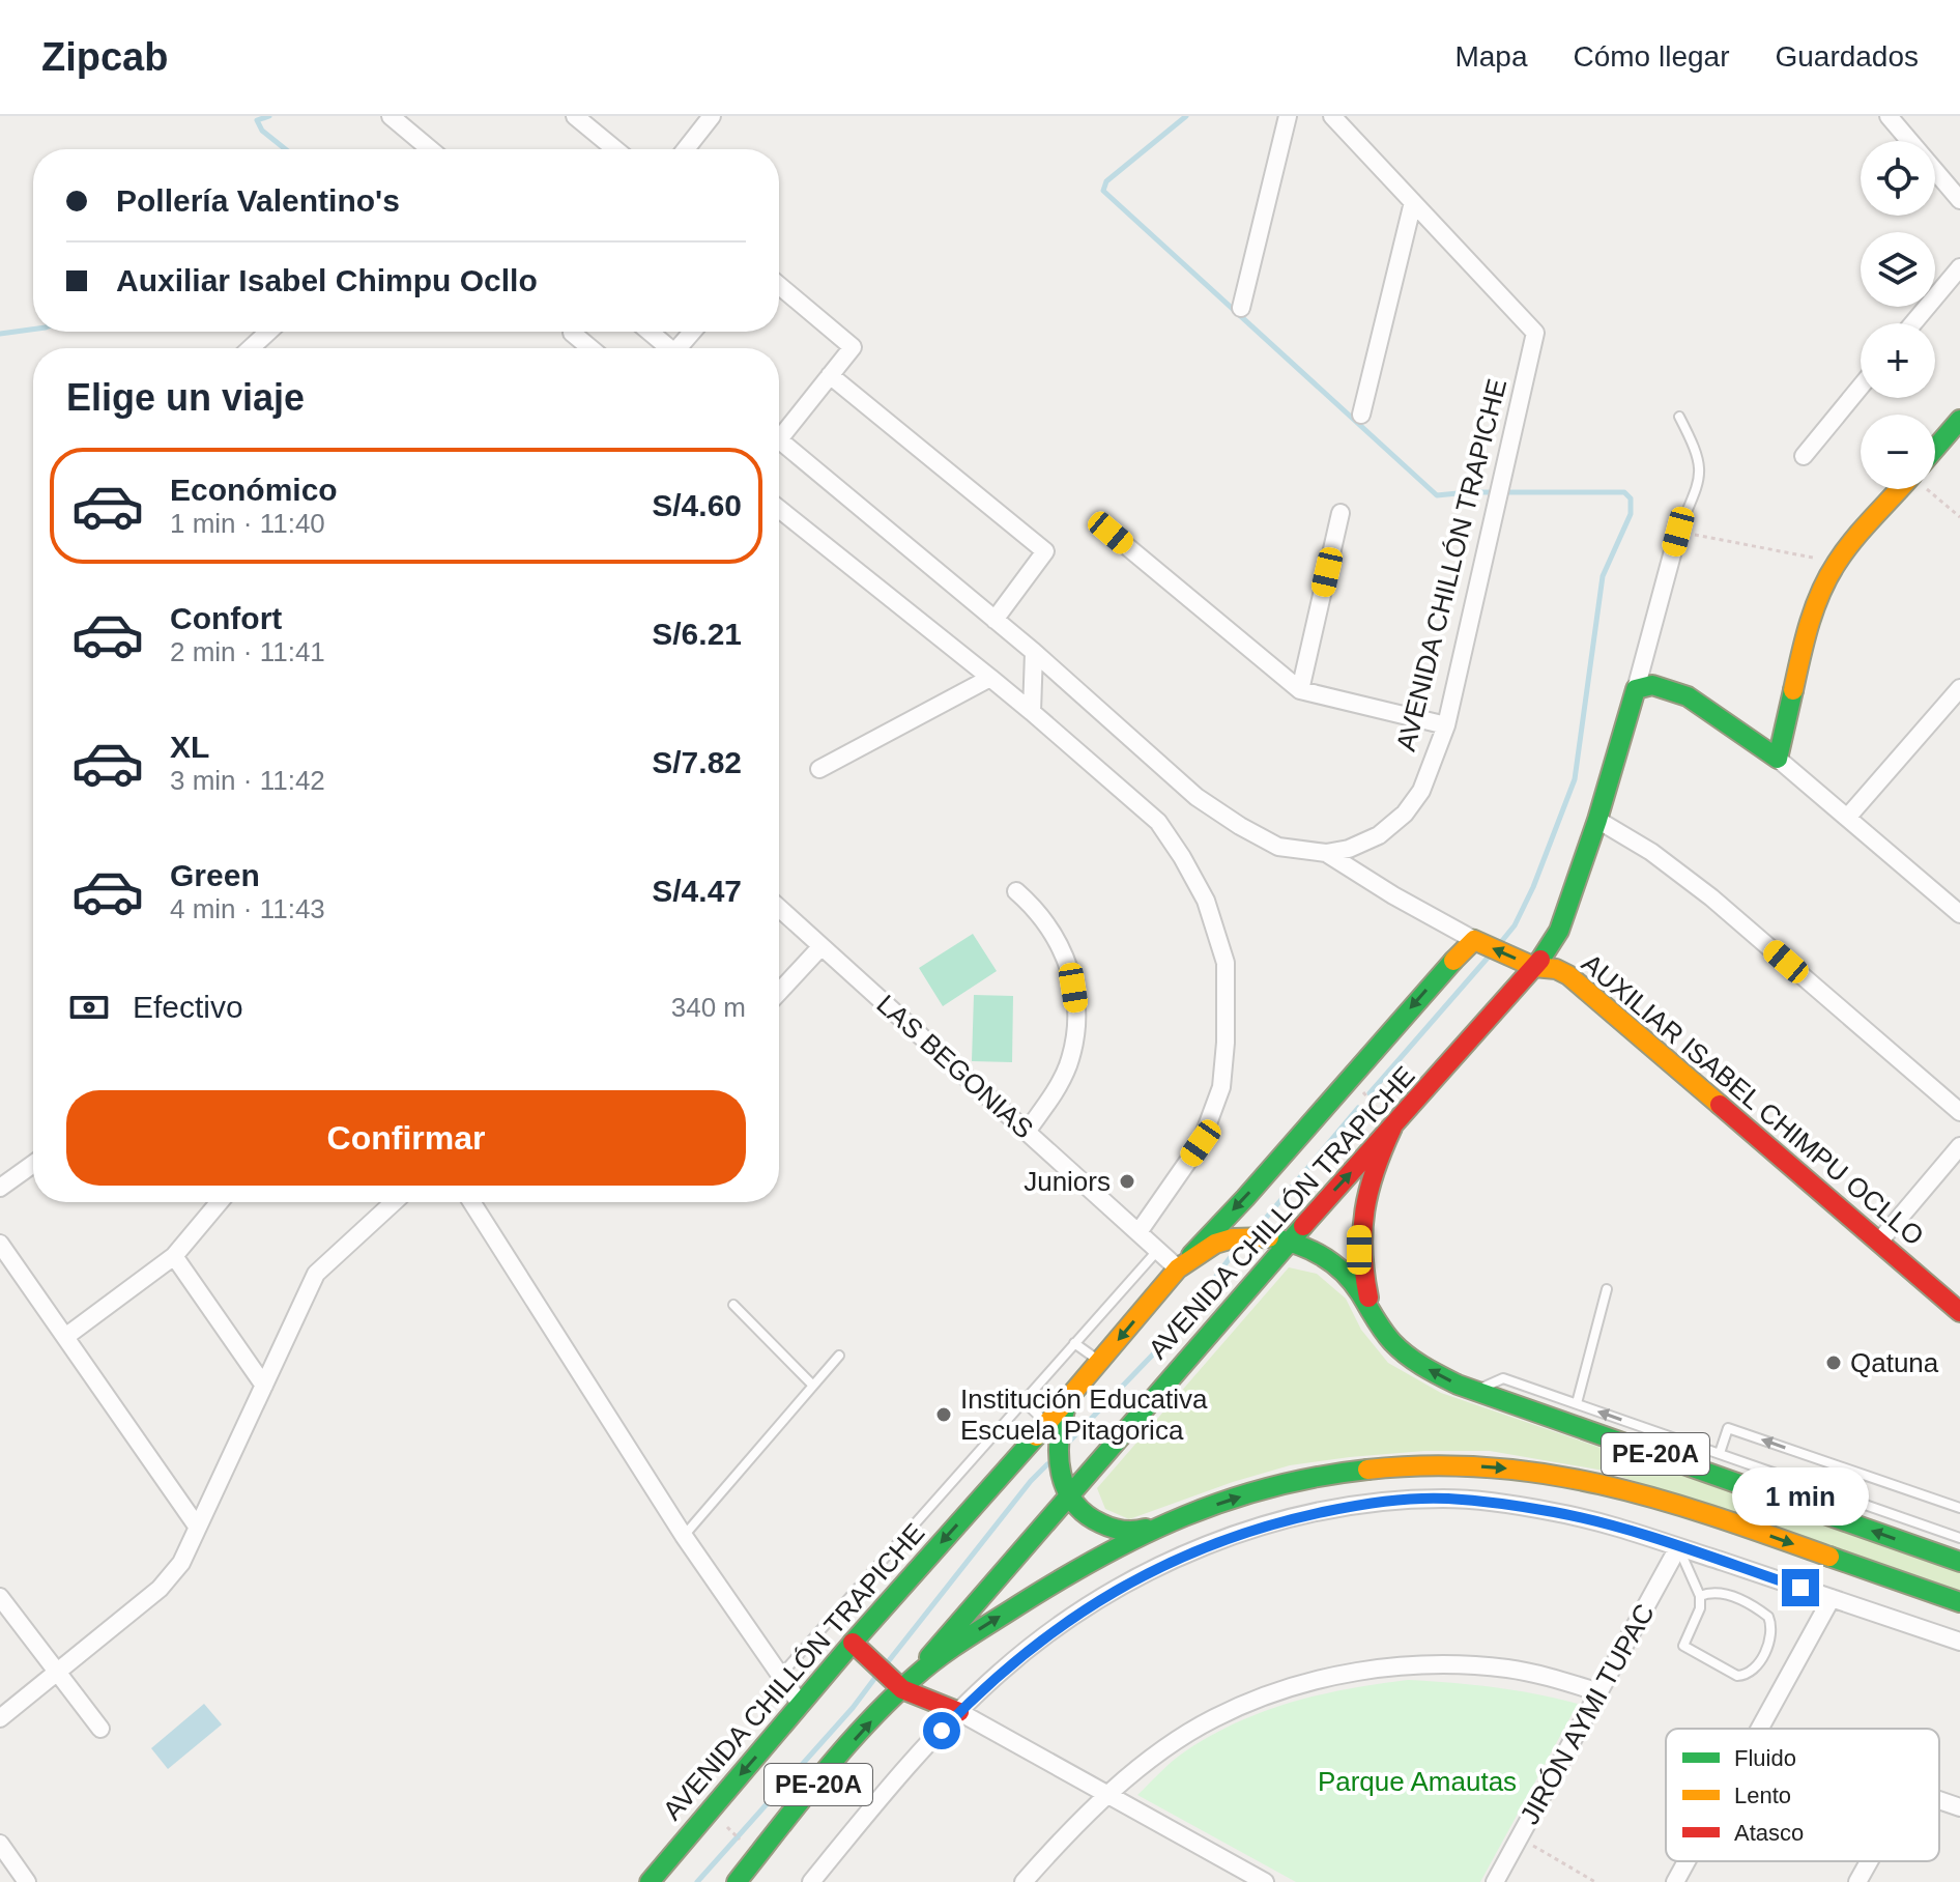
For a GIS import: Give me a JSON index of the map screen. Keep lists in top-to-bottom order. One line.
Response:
{"streets":{"main road":["AVENIDA CHILLÓN TRAPICHE","AUXILIAR ISABEL CHIMPU OCLLO","PE-20A"],"street":["LAS BEGONIAS","JIRÓN AYMI TUPAC"]},"crossings":[["AVENIDA CHILLÓN TRAPICHE","LAS BEGONIAS"],["AVENIDA CHILLÓN TRAPICHE","AUXILIAR ISABEL CHIMPU OCLLO"],["AVENIDA CHILLÓN TRAPICHE","PE-20A"],["LAS BEGONIAS","PE-20A"]],"parks":["Parque Amautas"],"places":["Juniors","Qatuna","Institución Educativa Escuela Pitagorica"],"legend":["Fluido","Lento","Atasco"],"page":{"header":"Zipcab","nav":["Mapa","Cómo llegar","Guardados"],"map_buttons":["+","−"],"banner":["Pollería Valentino's","Auxiliar Isabel Chimpu Ocllo"],"heading":"Elige un viaje","list":[{"name":"Económico","note":"1 min · 11:40","value":"S/4.60"},{"name":"Confort","note":"2 min · 11:41","value":"S/6.21"},{"name":"XL","note":"3 min · 11:42","value":"S/7.82"},{"name":"Green","note":"4 min · 11:43","value":"S/4.47"}],"pay":["Efectivo","340 m"],"buttons":"Confirmar","bubble":"1 min"}}
